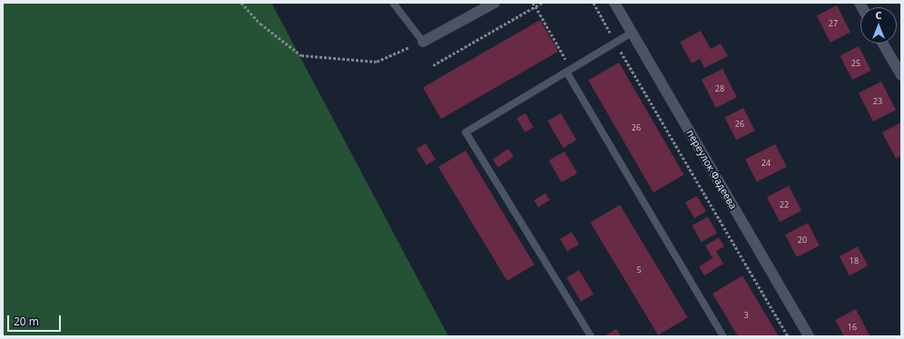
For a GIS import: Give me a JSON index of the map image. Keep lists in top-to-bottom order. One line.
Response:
{"streets":{"street":["переулок Фадеева"]},"house_numbers":["27","25","28","23","26","26","24","22","20","18","5","3","16"],"scale_bar":"20 m","north":"top"}
